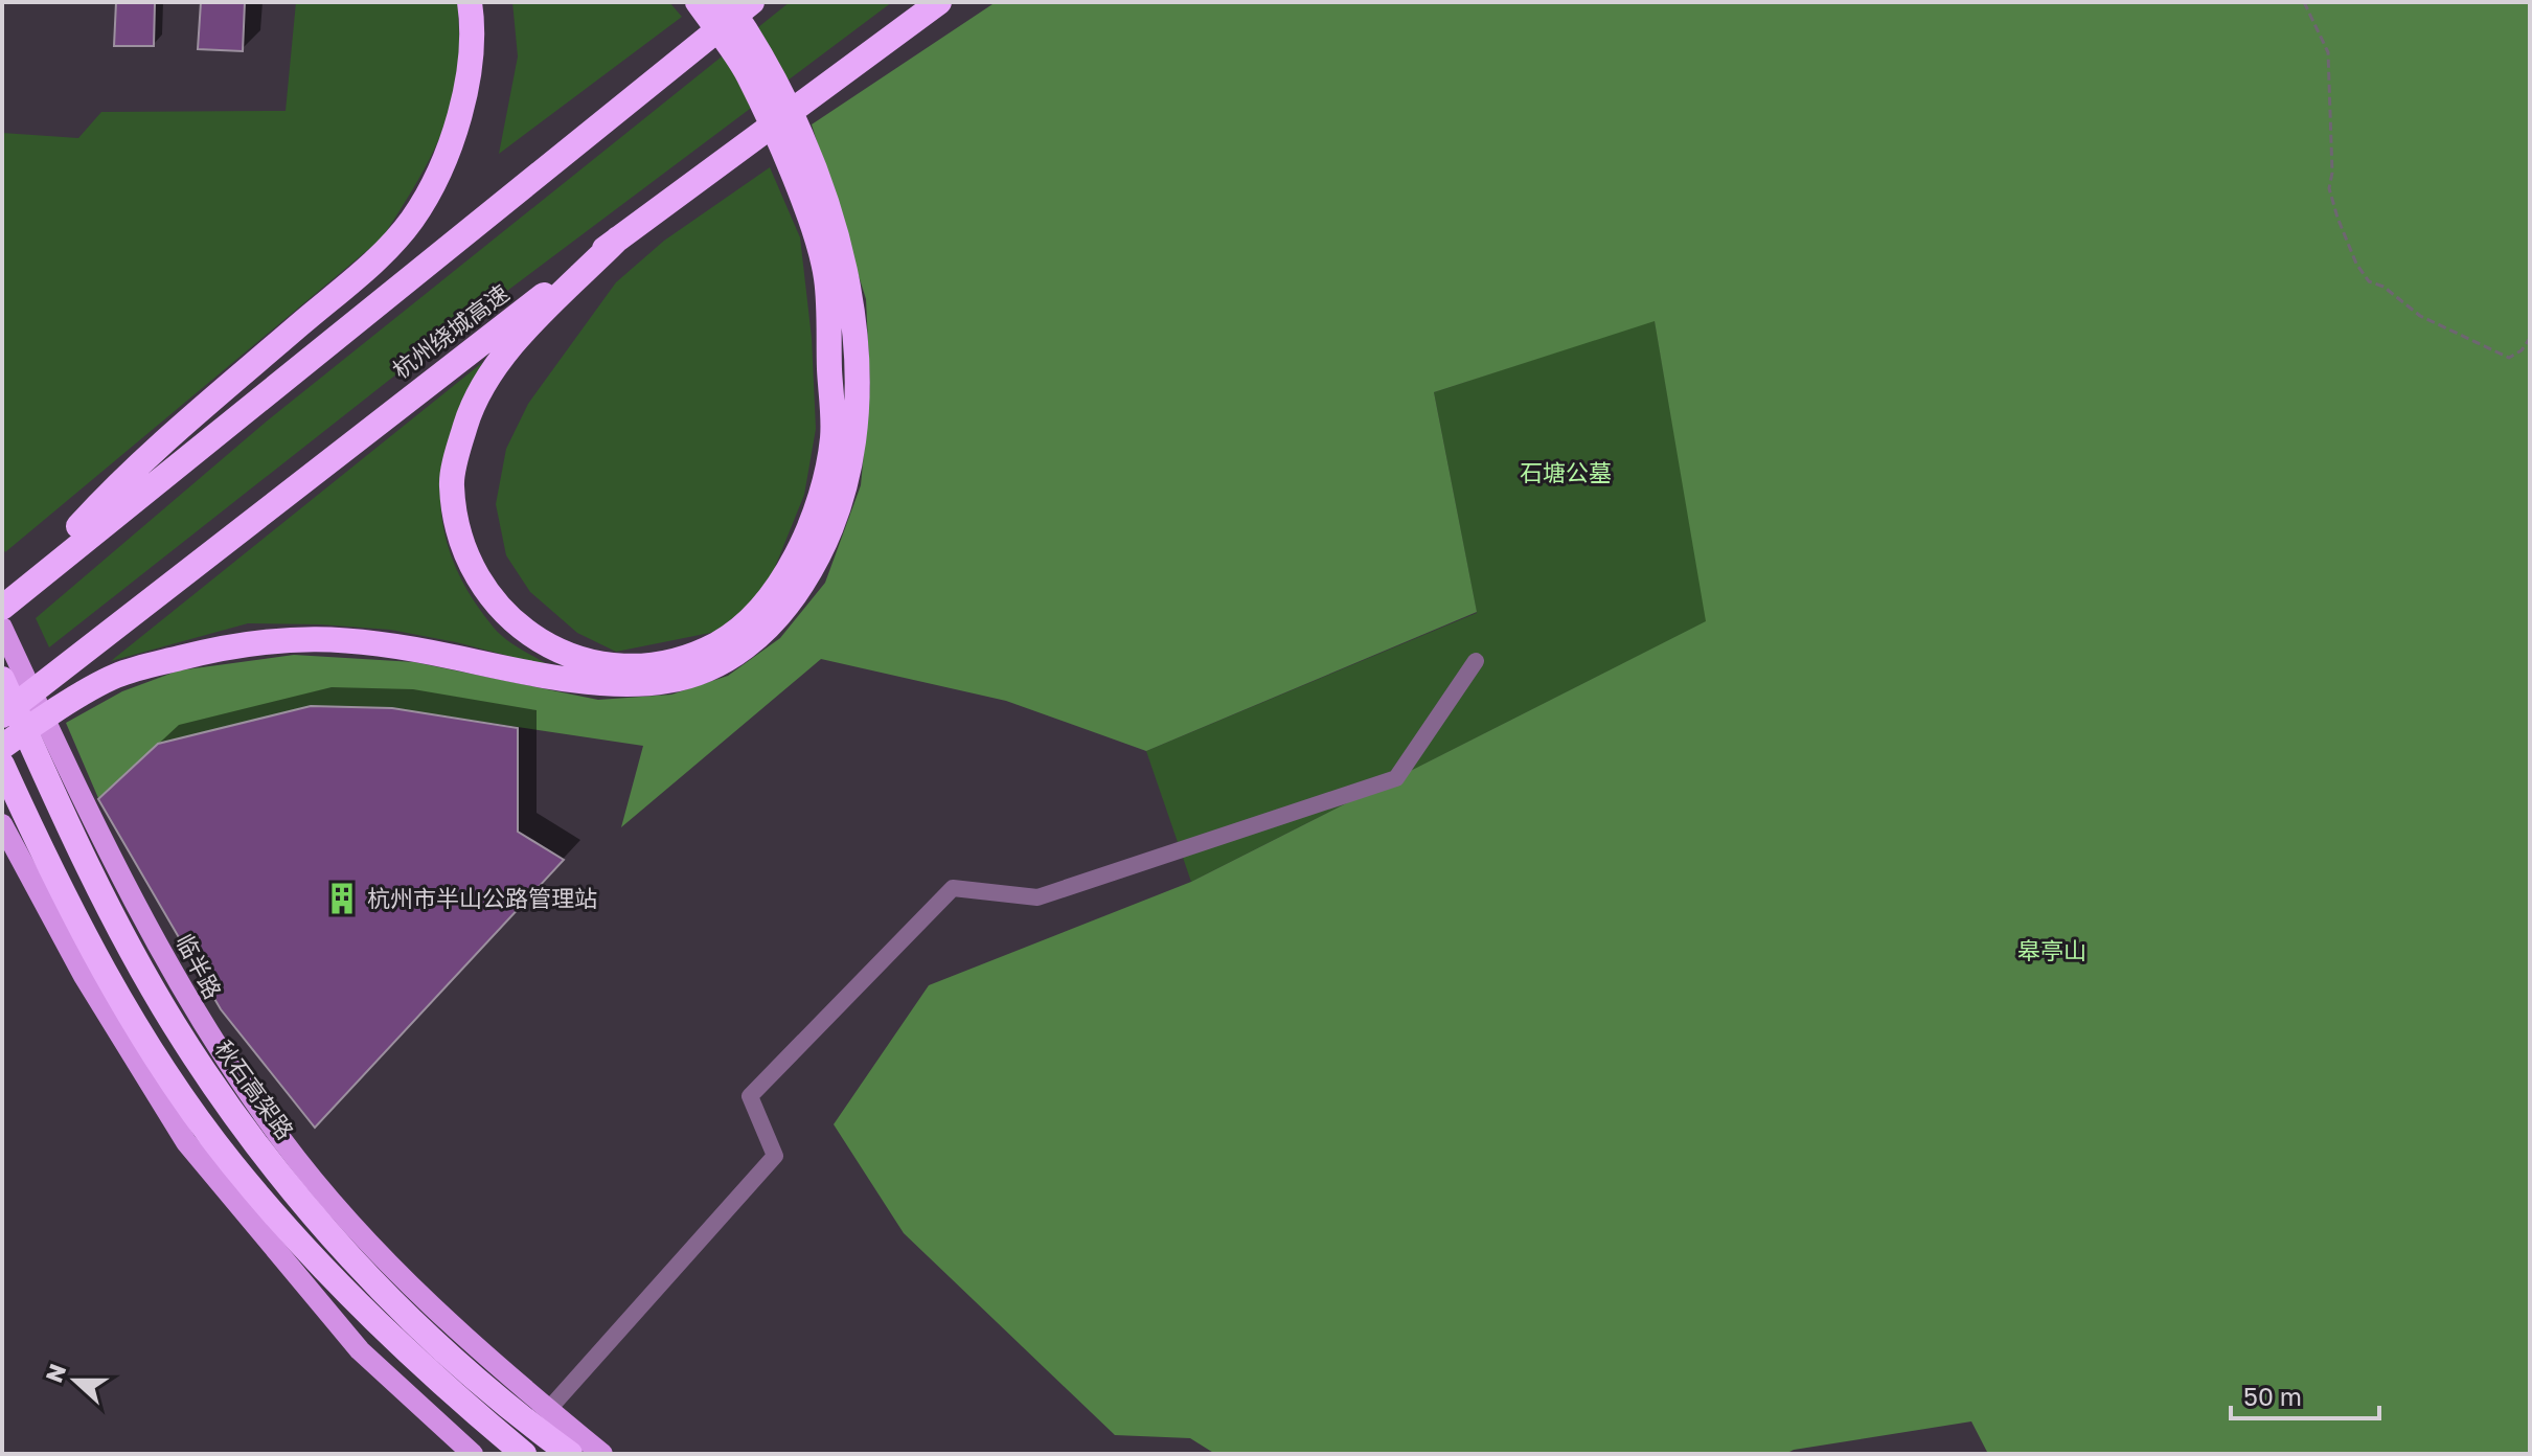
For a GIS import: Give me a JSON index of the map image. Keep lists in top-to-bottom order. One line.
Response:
{"streets":{"highway":["杭州绕城高速","秋石高架路"],"main road":["临半路"]},"parks":["石塘公墓","皋亭山"],"places":{"building":["杭州市半山公路管理站"]},"scale_bar":"50 m","north":"left"}
